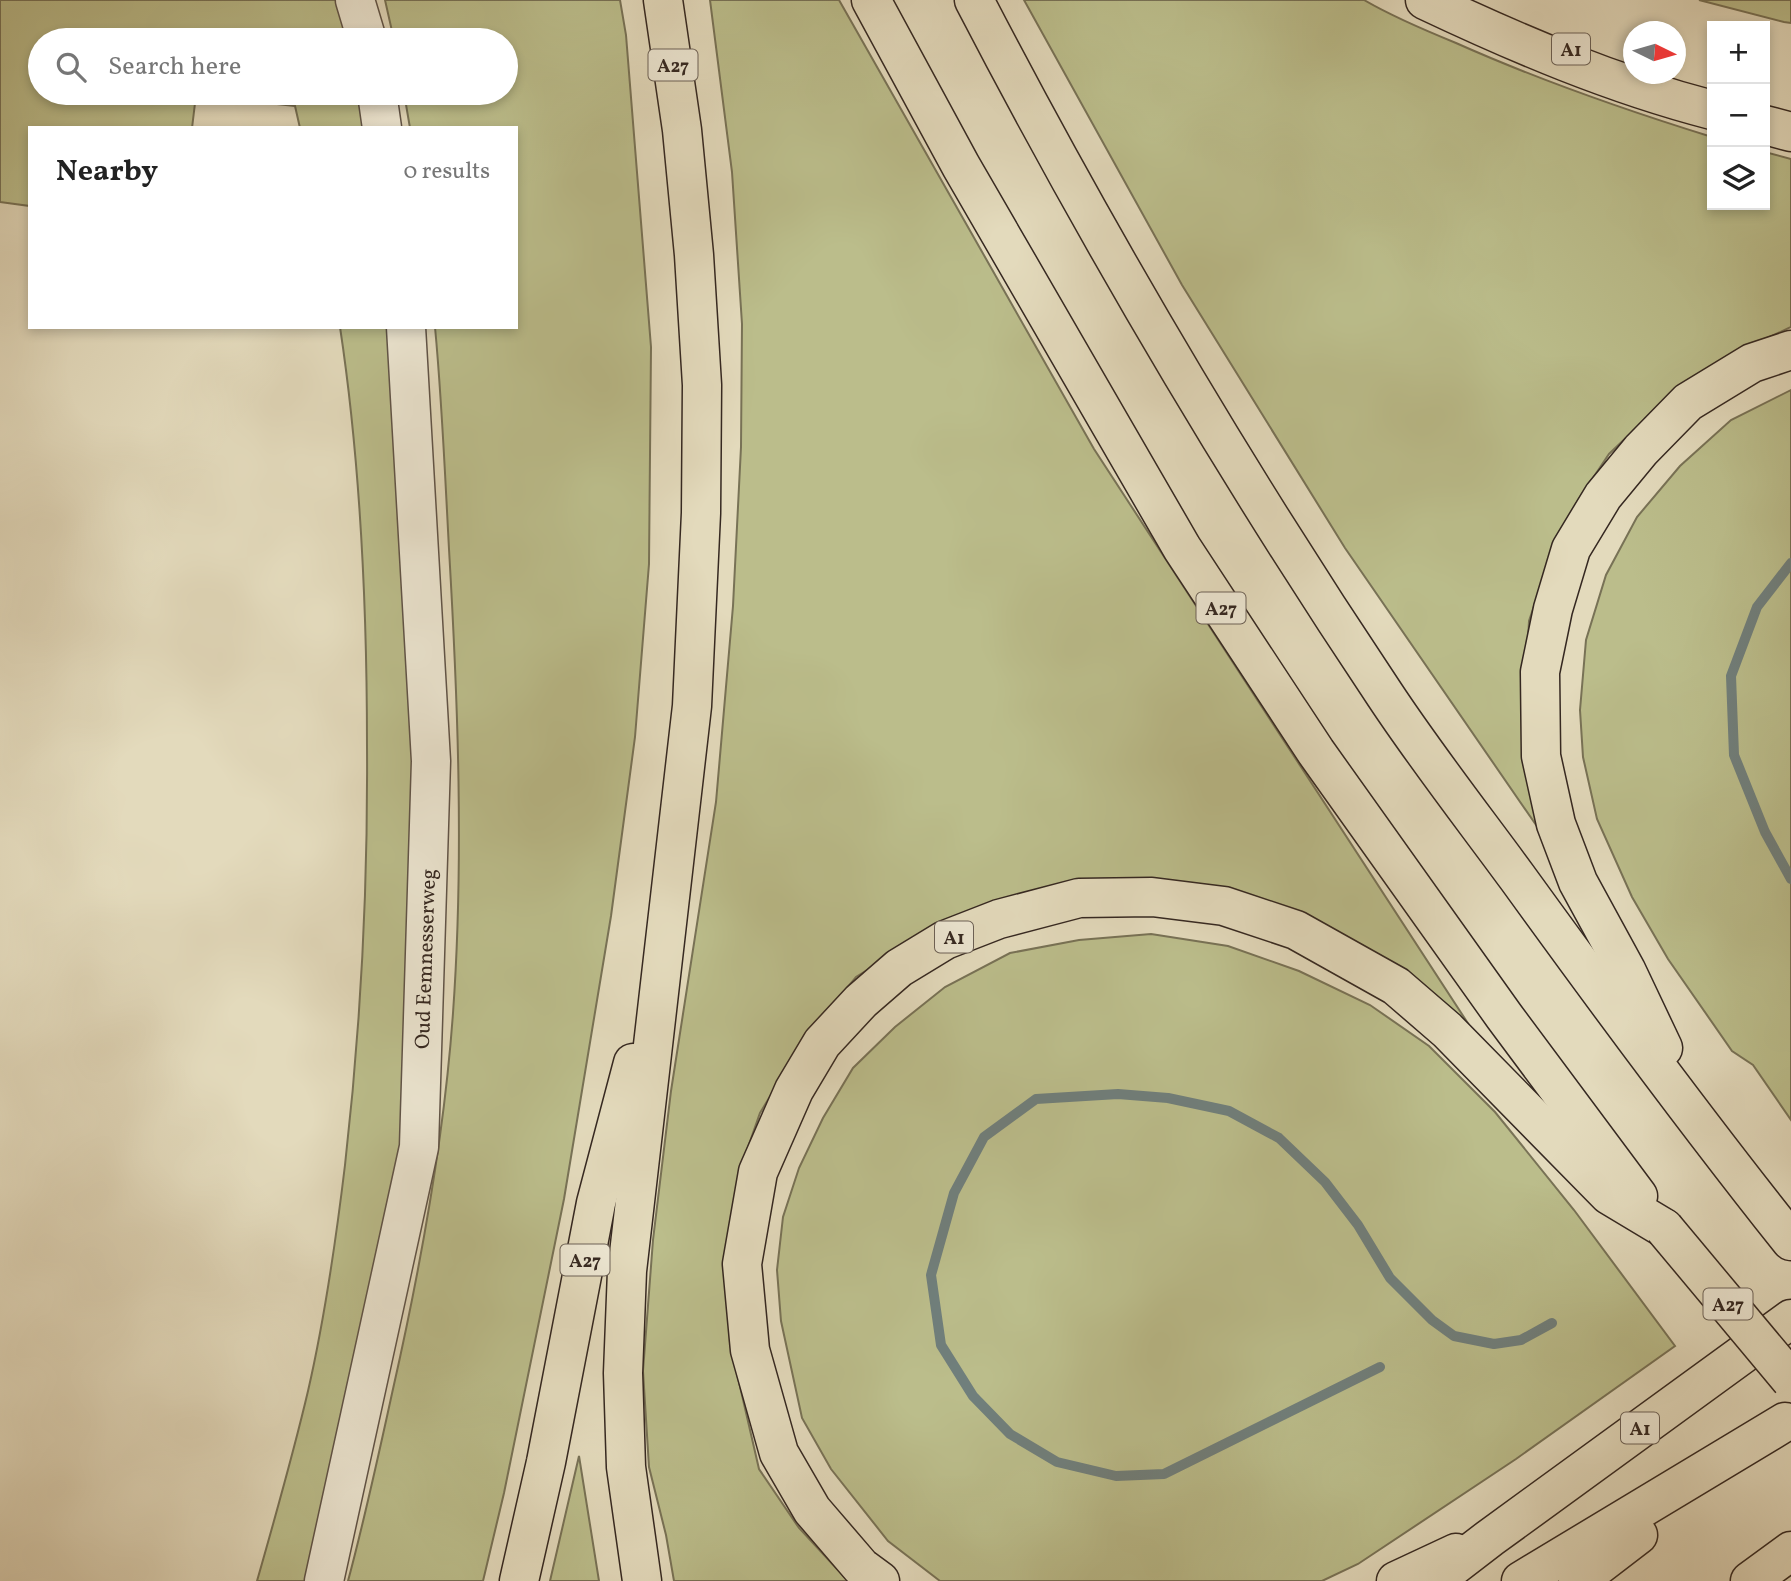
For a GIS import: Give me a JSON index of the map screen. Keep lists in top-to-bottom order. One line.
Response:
{"streets":{"highway":["A1","A27"],"street":["Oud Eemnesserweg"]},"crossings":[["A1","A27"]],"north":"right","page":{"map_buttons":["+","−"],"search":"Search here","heading":["Nearby","0 results"]}}
